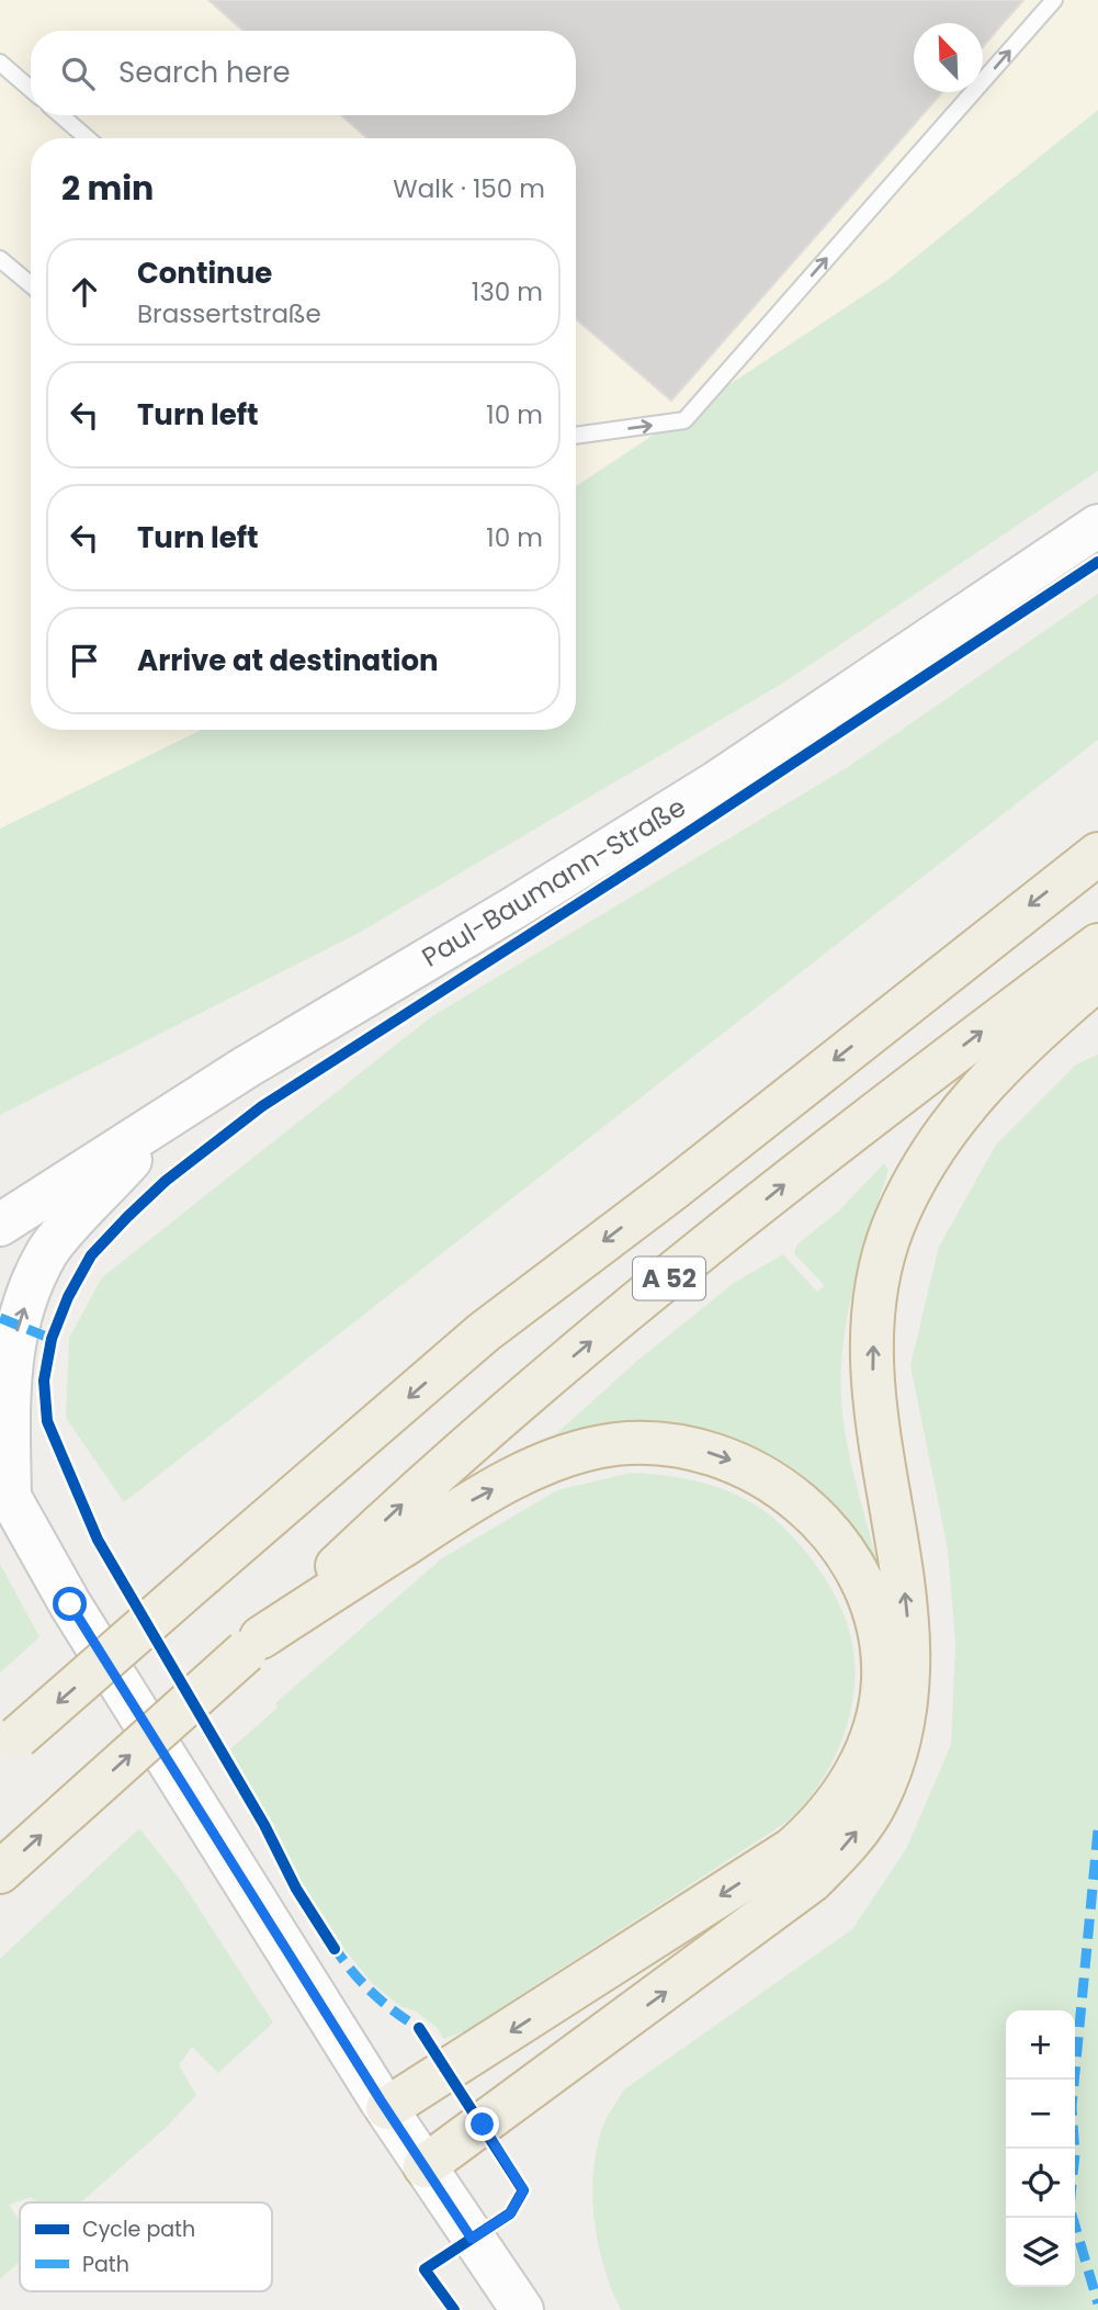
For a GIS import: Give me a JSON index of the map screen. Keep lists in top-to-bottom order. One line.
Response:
{"streets":{"highway":["A 52"],"main road":["Paul-Baumann-Straße"]},"legend":["Cycle path","Path"],"north":"top left","page":{"search":"Search here","heading":["2 min","Walk · 150 m"],"list":[["Continue","Brassertstraße","130 m"],["Turn left","10 m"],["Turn left","10 m"],"Arrive at destination"],"map_buttons":["+","−"]}}
